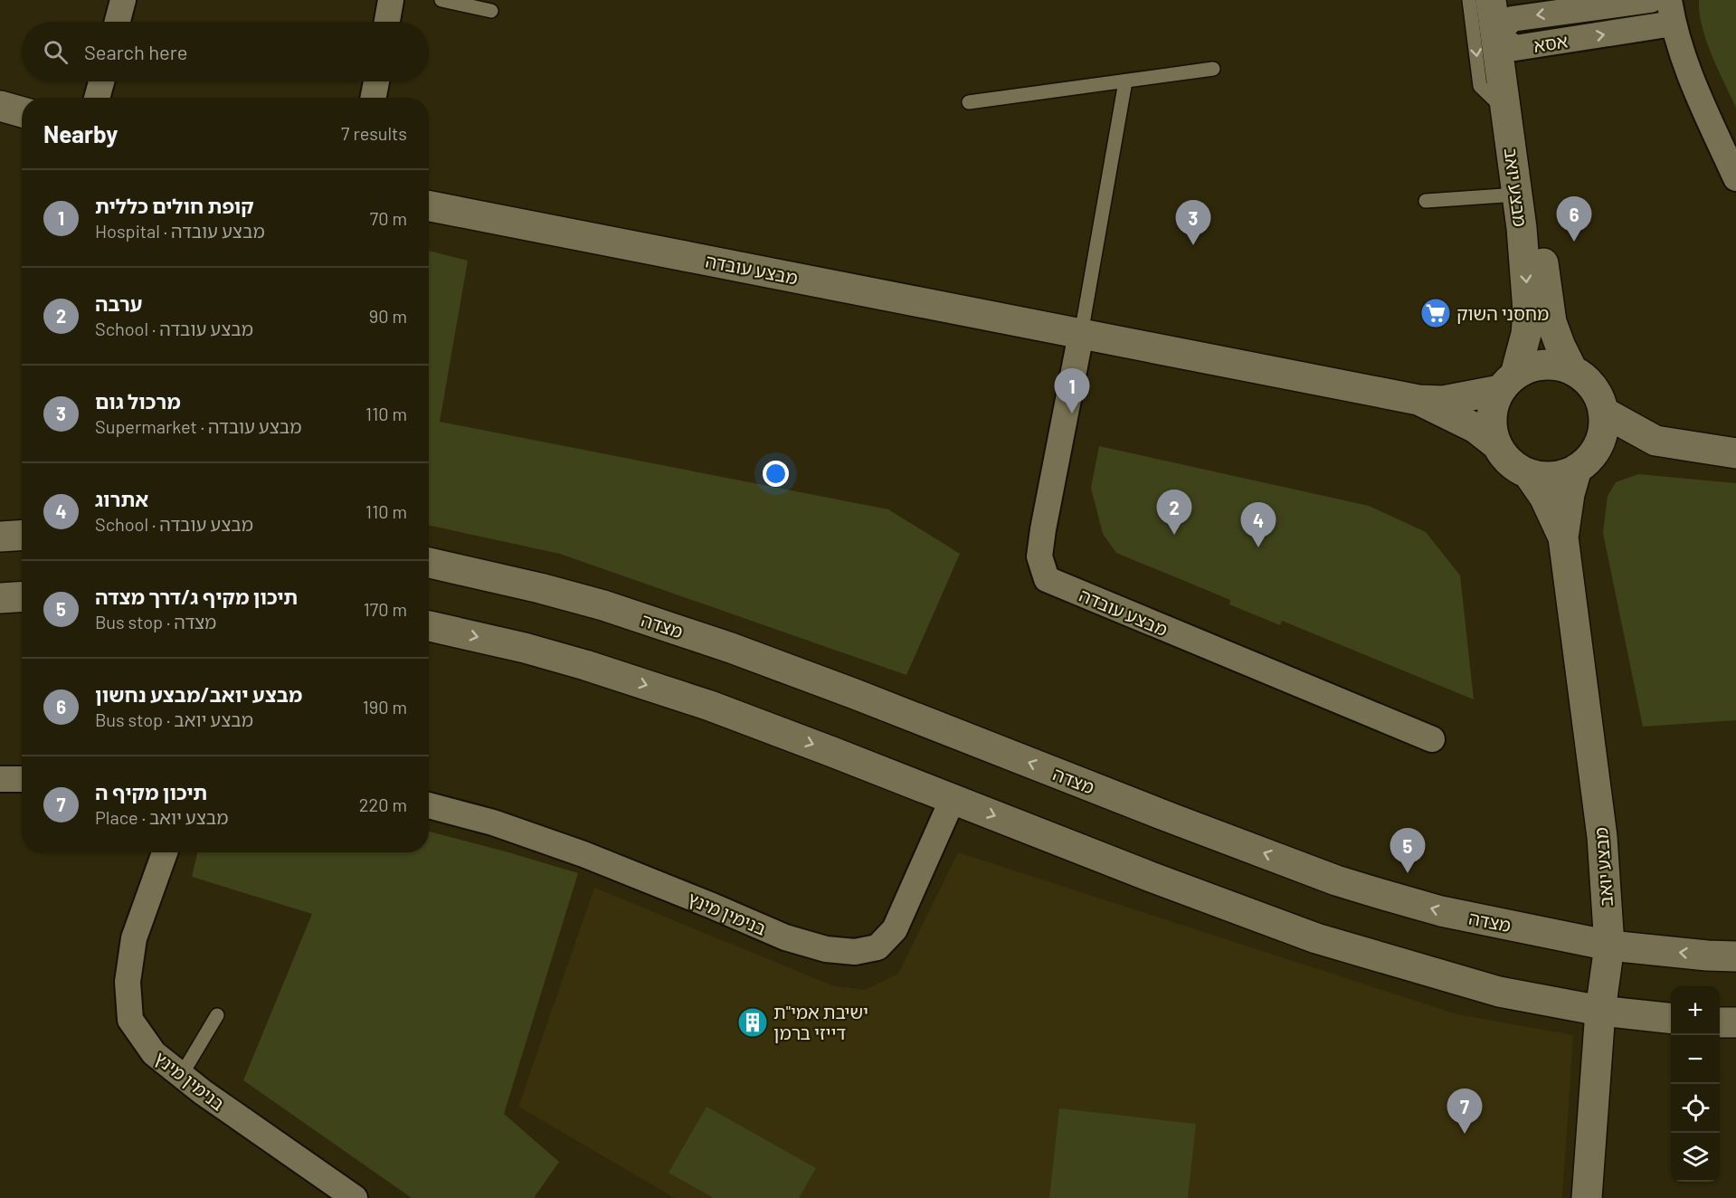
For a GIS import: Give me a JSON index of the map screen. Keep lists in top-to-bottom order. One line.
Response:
{"streets":{"street":["אסא","מבצע יואב","מבצע עובדה","מצדה","בנימין מינץ"]},"crossings":[["אסא","מבצע יואב"],["מבצע יואב","מבצע עובדה"],["מבצע יואב","מצדה"]],"places":{"supermarket":["מחסני השוק"],"building":["ישיבת אמי\"ת דייזי ברמן"]},"page":{"search":"Search here","heading":["Nearby","7 results"],"list":[{"mark":"1","name":"קופת חולים כללית","note":"Hospital · מבצע עובדה","value":"70 m"},{"mark":"2","name":"ערבה","note":"School · מבצע עובדה","value":"90 m"},{"mark":"3","name":"מרכול גום","note":"Supermarket · מבצע עובדה","value":"110 m"},{"mark":"4","name":"אתרוג","note":"School · מבצע עובדה","value":"110 m"},{"mark":"5","name":"תיכון מקיף ג/דרך מצדה","note":"Bus stop · מצדה","value":"170 m"},{"mark":"6","name":"מבצע יואב/מבצע נחשון","note":"Bus stop · מבצע יואב","value":"190 m"},{"mark":"7","name":"תיכון מקיף ה","note":"Place · מבצע יואב","value":"220 m"}],"pins":["6","3","1","2","4","5","7"],"map_buttons":["+","−"]}}
